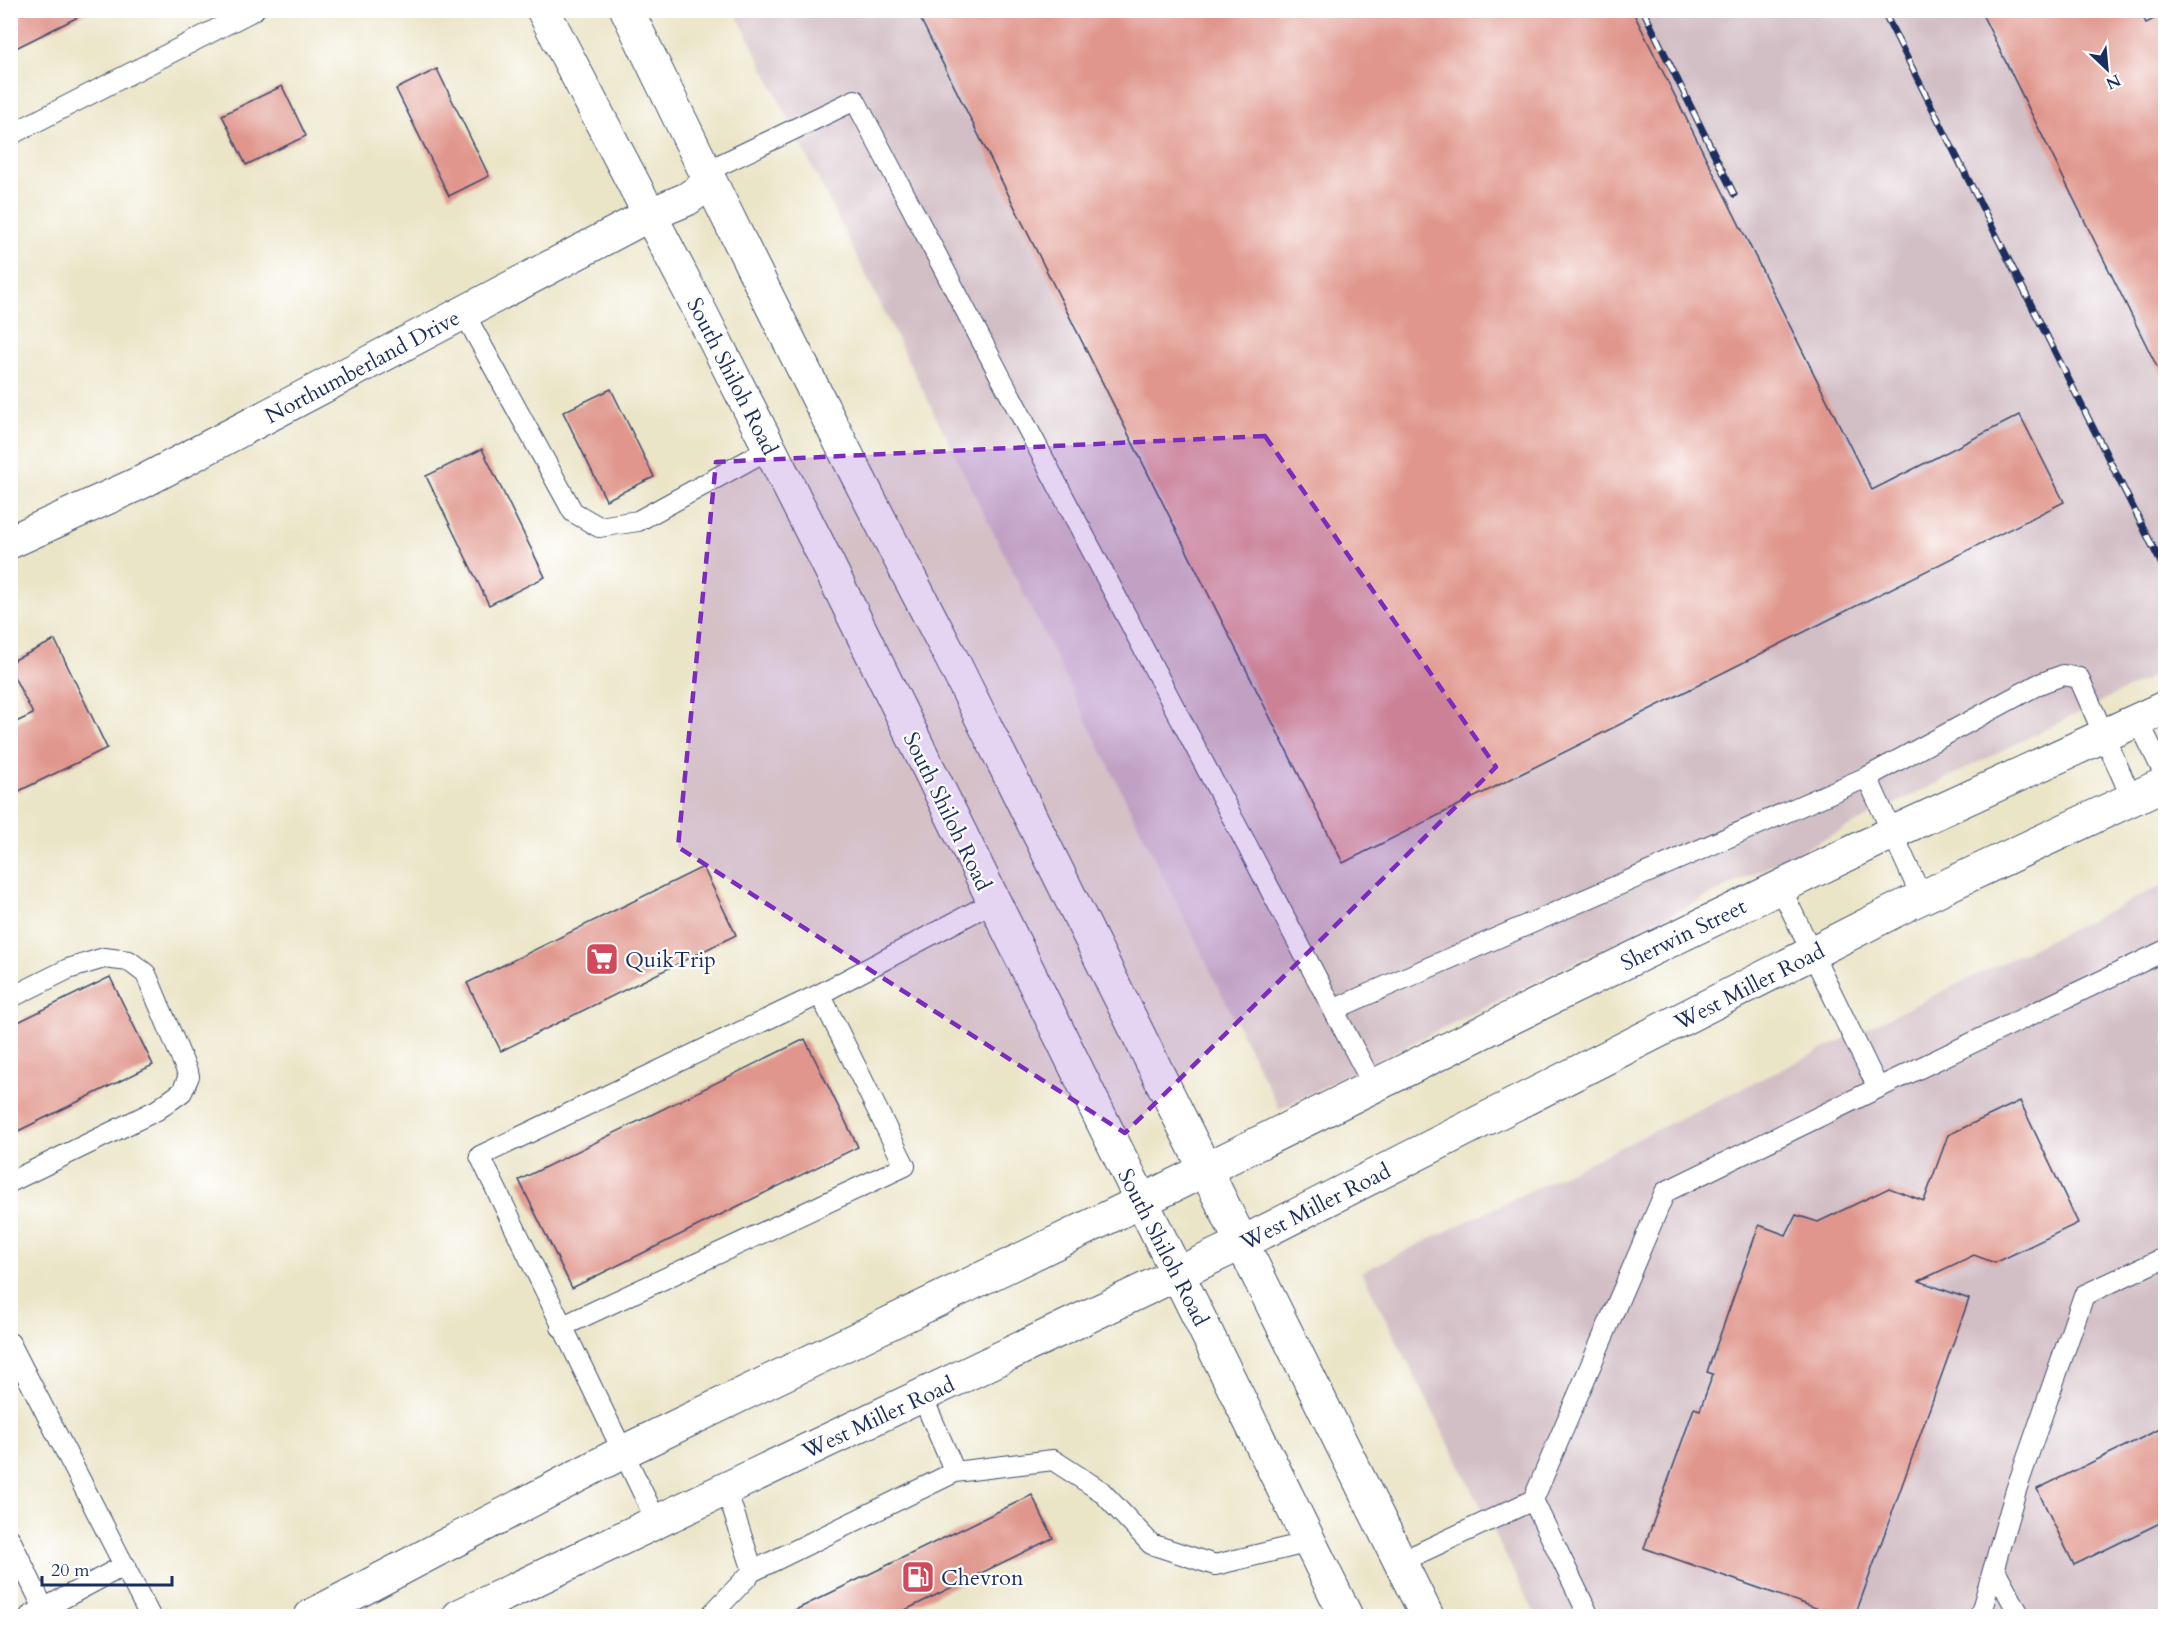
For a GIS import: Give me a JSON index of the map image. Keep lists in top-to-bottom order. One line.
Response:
{"streets":{"main road":["Northumberland Drive","South Shiloh Road","Sherwin Street","West Miller Road"]},"crossings":[["Northumberland Drive","South Shiloh Road"],["South Shiloh Road","West Miller Road"]],"places":{"supermarket":["QuikTrip"],"fuel station":["Chevron"]},"scale_bar":"20 m","north":"bottom right"}
